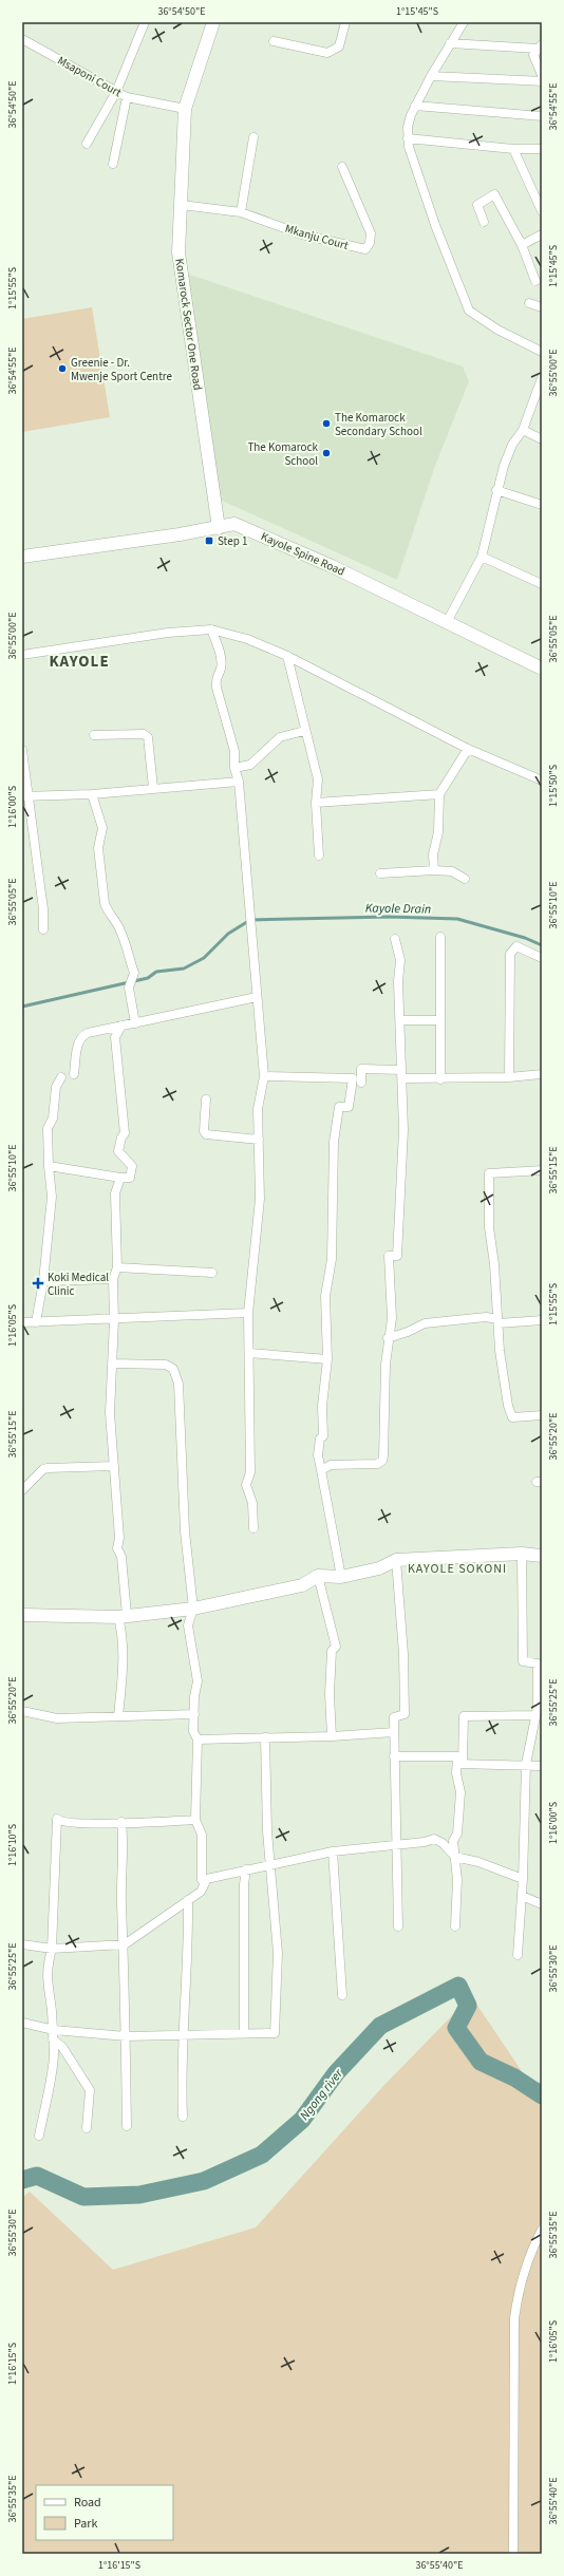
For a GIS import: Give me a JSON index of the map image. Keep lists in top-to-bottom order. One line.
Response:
{"streets":{"main road":["Komarock Sector One Road","Kayole Spine Road"],"street":["Msaponi Court","Mkanju Court"]},"crossings":[["Msaponi Court","Komarock Sector One Road"],["Mkanju Court","Komarock Sector One Road"],["Komarock Sector One Road","Kayole Spine Road"]],"districts":["KAYOLE","KAYOLE SOKONI"],"water":["Kayole Drain","Ngong river"],"places":{"other":["Greenie - Dr. Mwenje Sport Centre","The Komarock Secondary School","The Komarock School"],"transit":["Step 1"],"health":["Koki Medical Clinic"]},"legend":["Road","Park"],"coordinates":["36°54'50\"E","1°15'45\"S","36°54'55\"E","1°15'55\"S","36°55'00\"E","36°55'05\"E","1°15'50\"S","1°16'00\"S","36°55'10\"E","36°55'15\"E","1°16'05\"S","36°55'20\"E","36°55'25\"E","1°16'10\"S","36°55'30\"E","36°55'35\"E","1°16'15\"S","36°55'40\"E"]}
